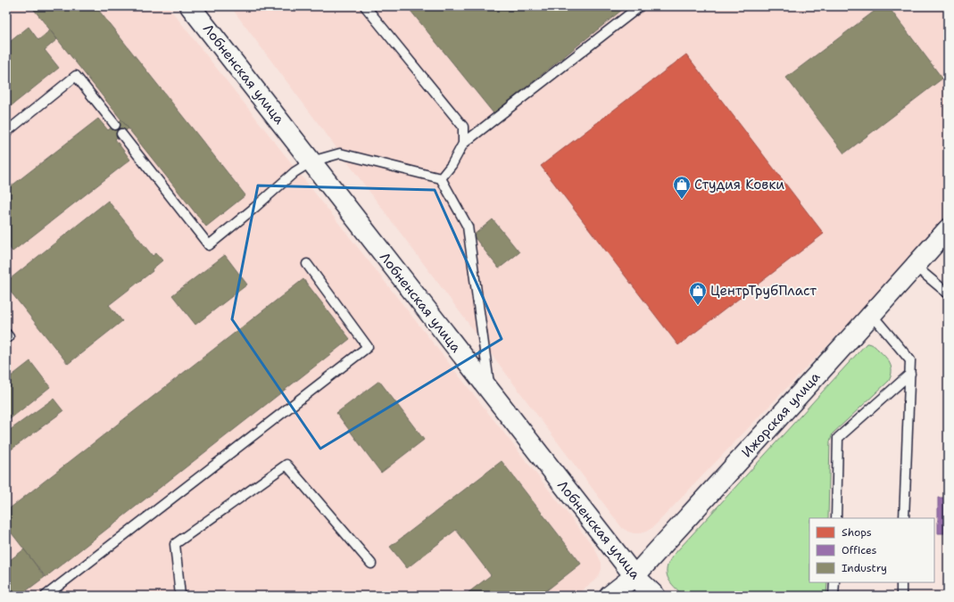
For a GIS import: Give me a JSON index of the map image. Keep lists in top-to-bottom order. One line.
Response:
{"streets":{"street":["Лобненская улица","Ижорская улица"]},"crossings":[["Лобненская улица","Ижорская улица"]],"places":{"shop":["Студия Ковки","ЦентрТрубПласт"]},"legend":["Shops","Offices","Industry"]}
